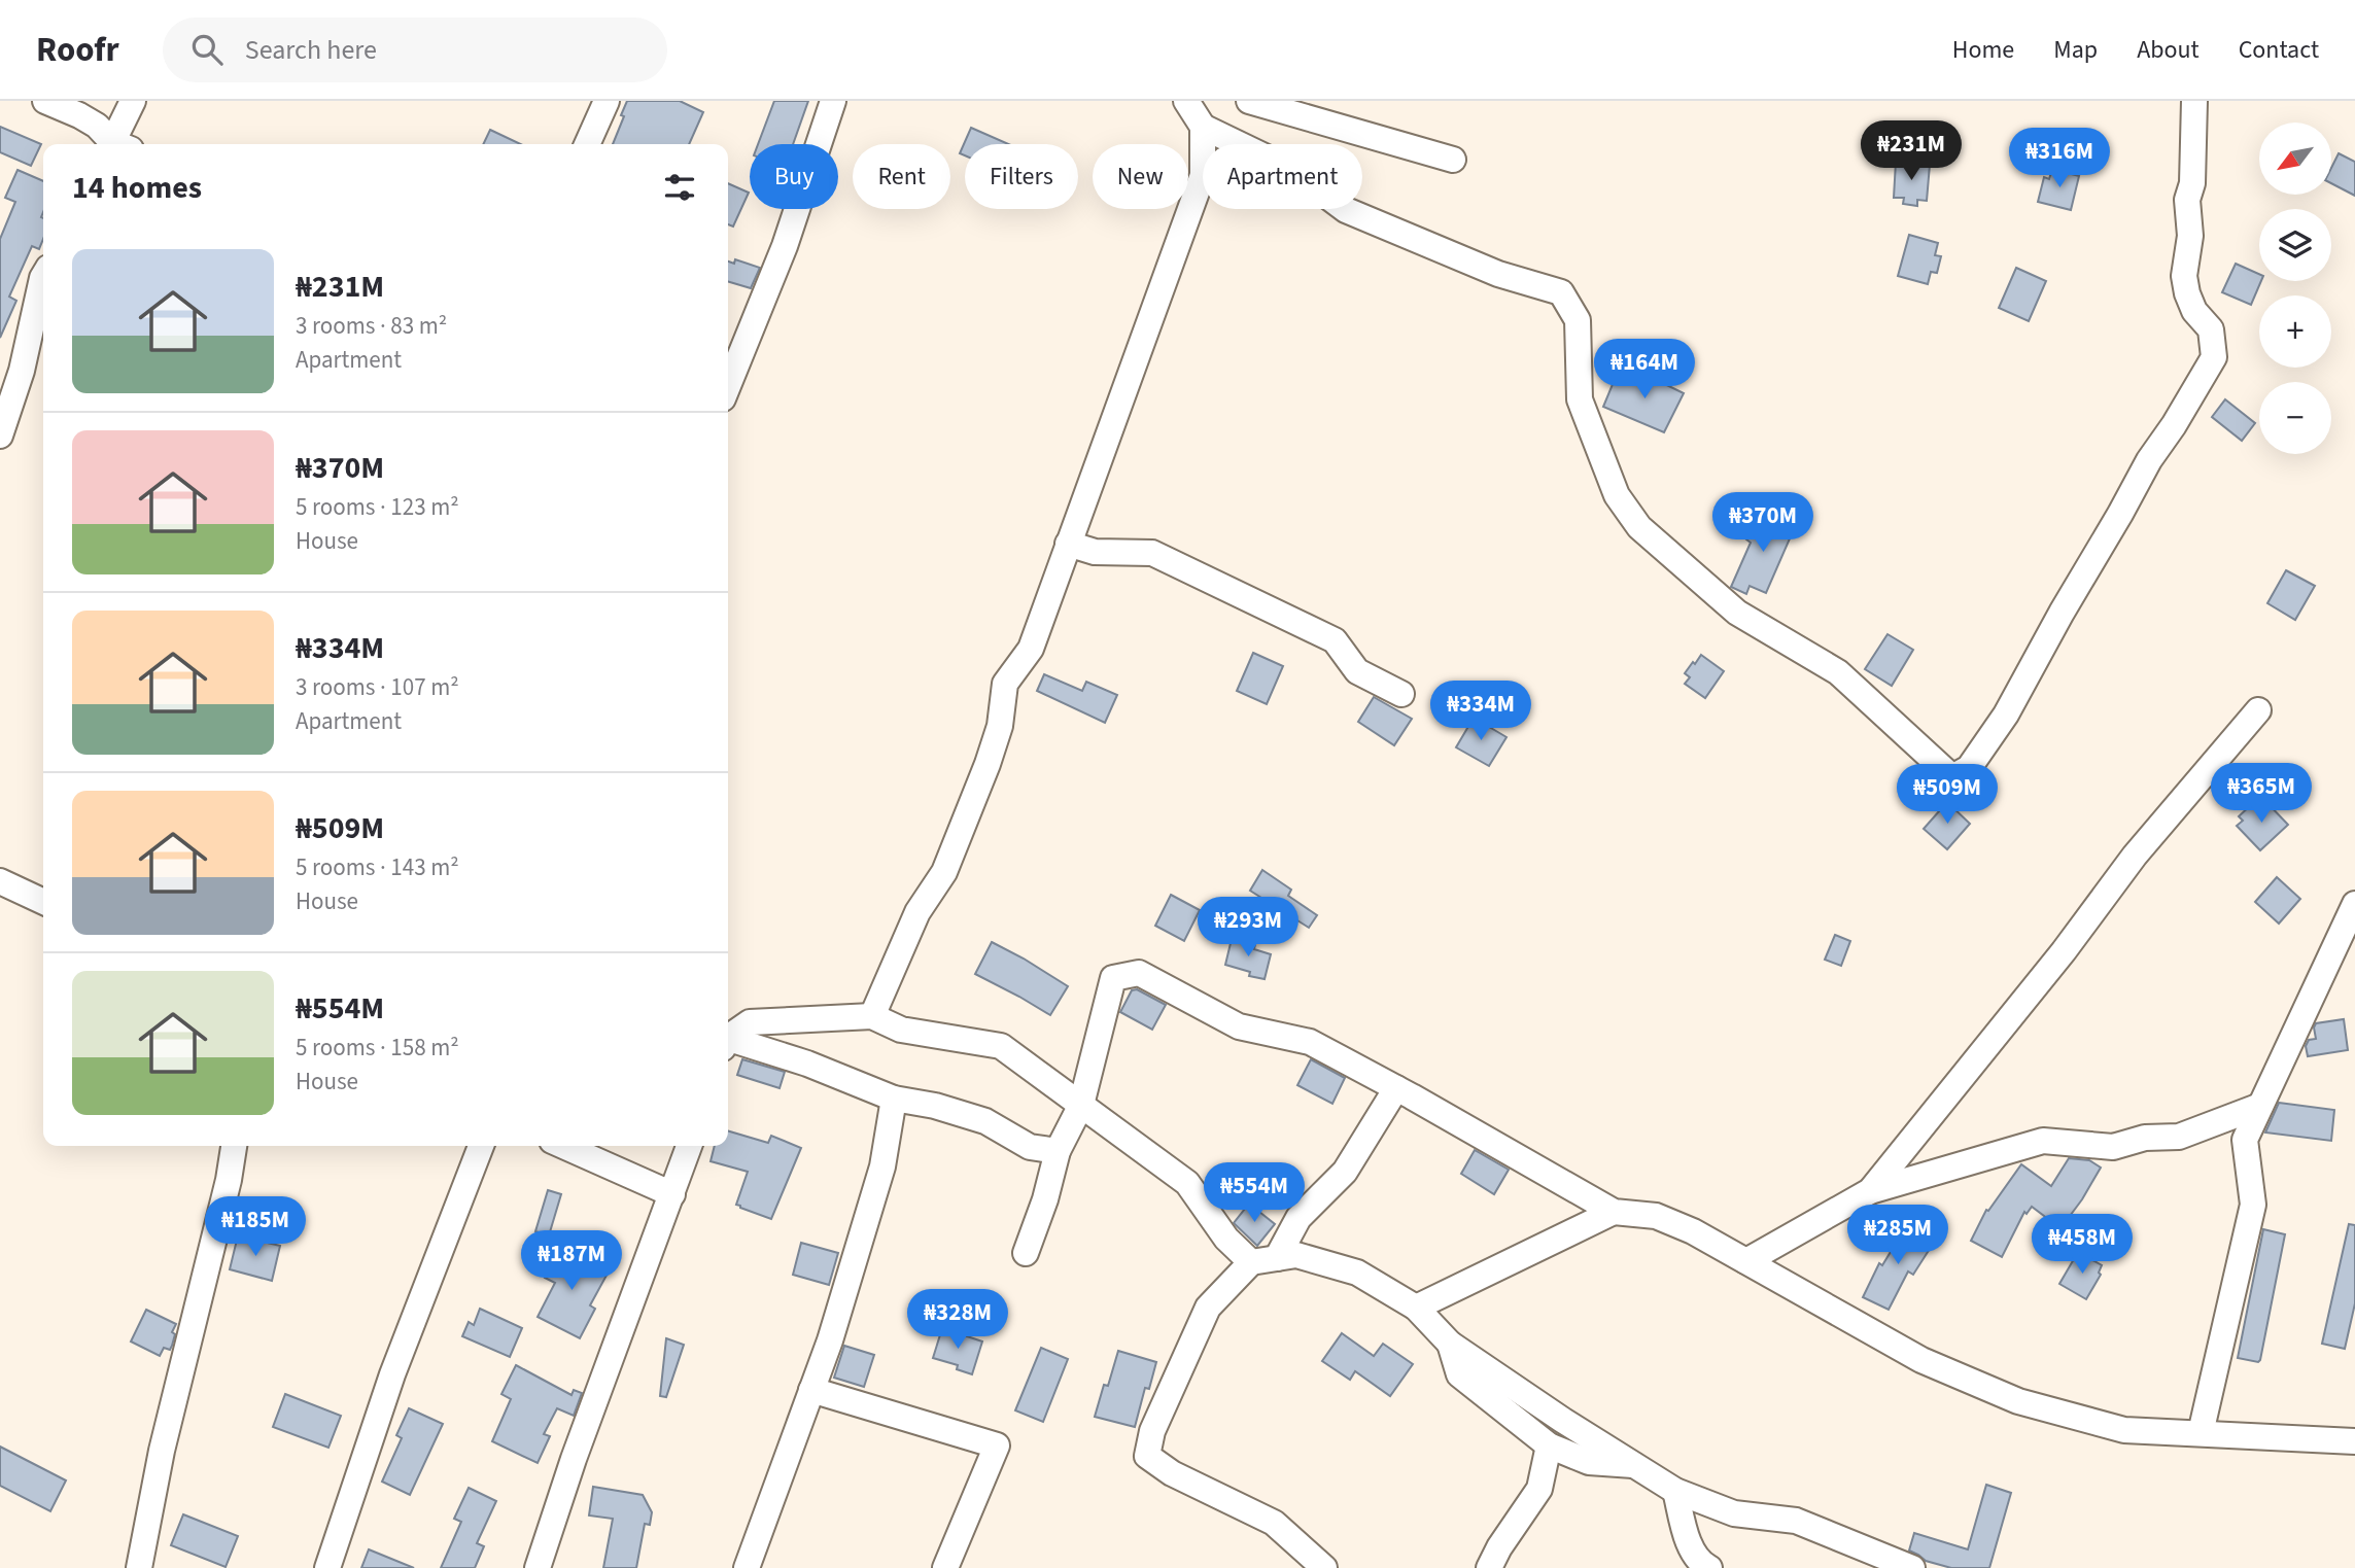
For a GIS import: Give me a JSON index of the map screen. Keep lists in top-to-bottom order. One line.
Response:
{"north":"bottom left","page":{"header":"Roofr","search":"Search here","nav":["Home","Map","About","Contact"],"price":["₦231M","₦316M","₦164M","₦370M","₦334M","₦365M","₦509M","₦293M","₦554M","₦185M","₦285M","₦458M","₦187M","₦328M"],"map_buttons":["+","−"],"chip":["Buy","Rent","Filters","New","Apartment"],"heading":"14 homes","list":[{"name":"₦231M","note":"3 rooms · 83 m² · Apartment"},{"name":"₦370M","note":"5 rooms · 123 m² · House"},{"name":"₦334M","note":"3 rooms · 107 m² · Apartment"},{"name":"₦509M","note":"5 rooms · 143 m² · House"},{"name":"₦554M","note":"5 rooms · 158 m² · House"}]}}
